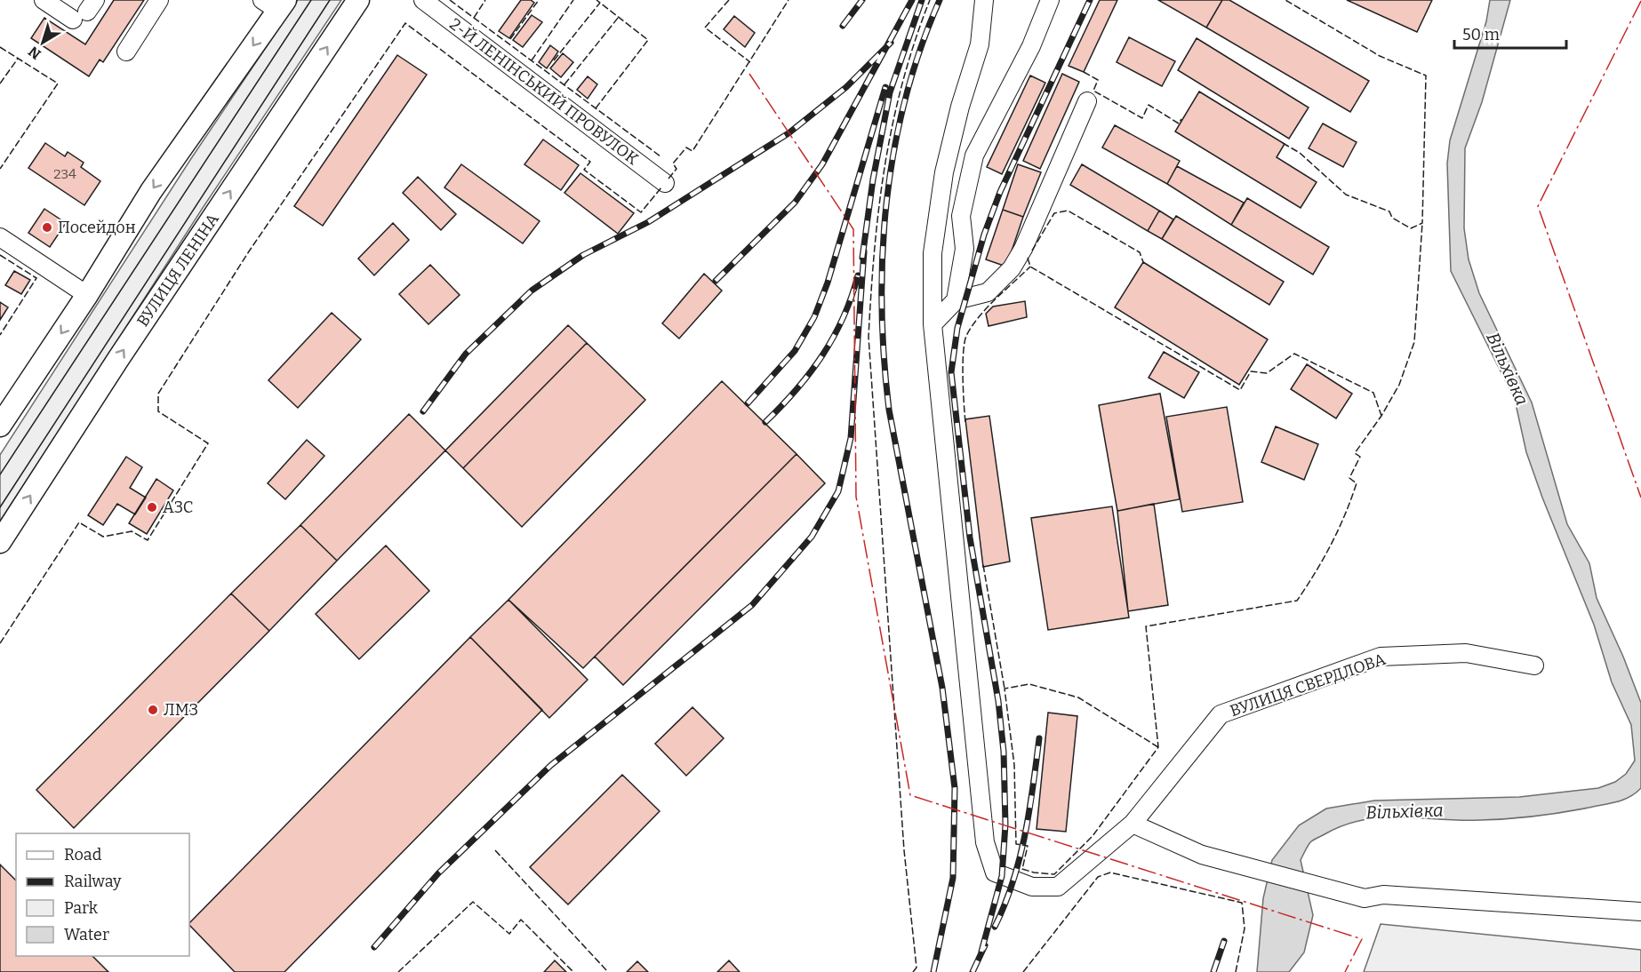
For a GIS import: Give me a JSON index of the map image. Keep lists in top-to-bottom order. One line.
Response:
{"streets":{"main road":["ВУЛИЦЯ ЛЕНІНА"],"street":["2-Й ЛЕНІНСЬКИЙ ПРОВУЛОК","ВУЛИЦЯ СВЕРДЛОВА"]},"water":["Вільхівка"],"places":["Посейдон","АЗС","ЛМЗ"],"house_numbers":["234"],"legend":["Road","Railway","Park","Water"],"scale_bar":"50 m","north":"bottom left"}
